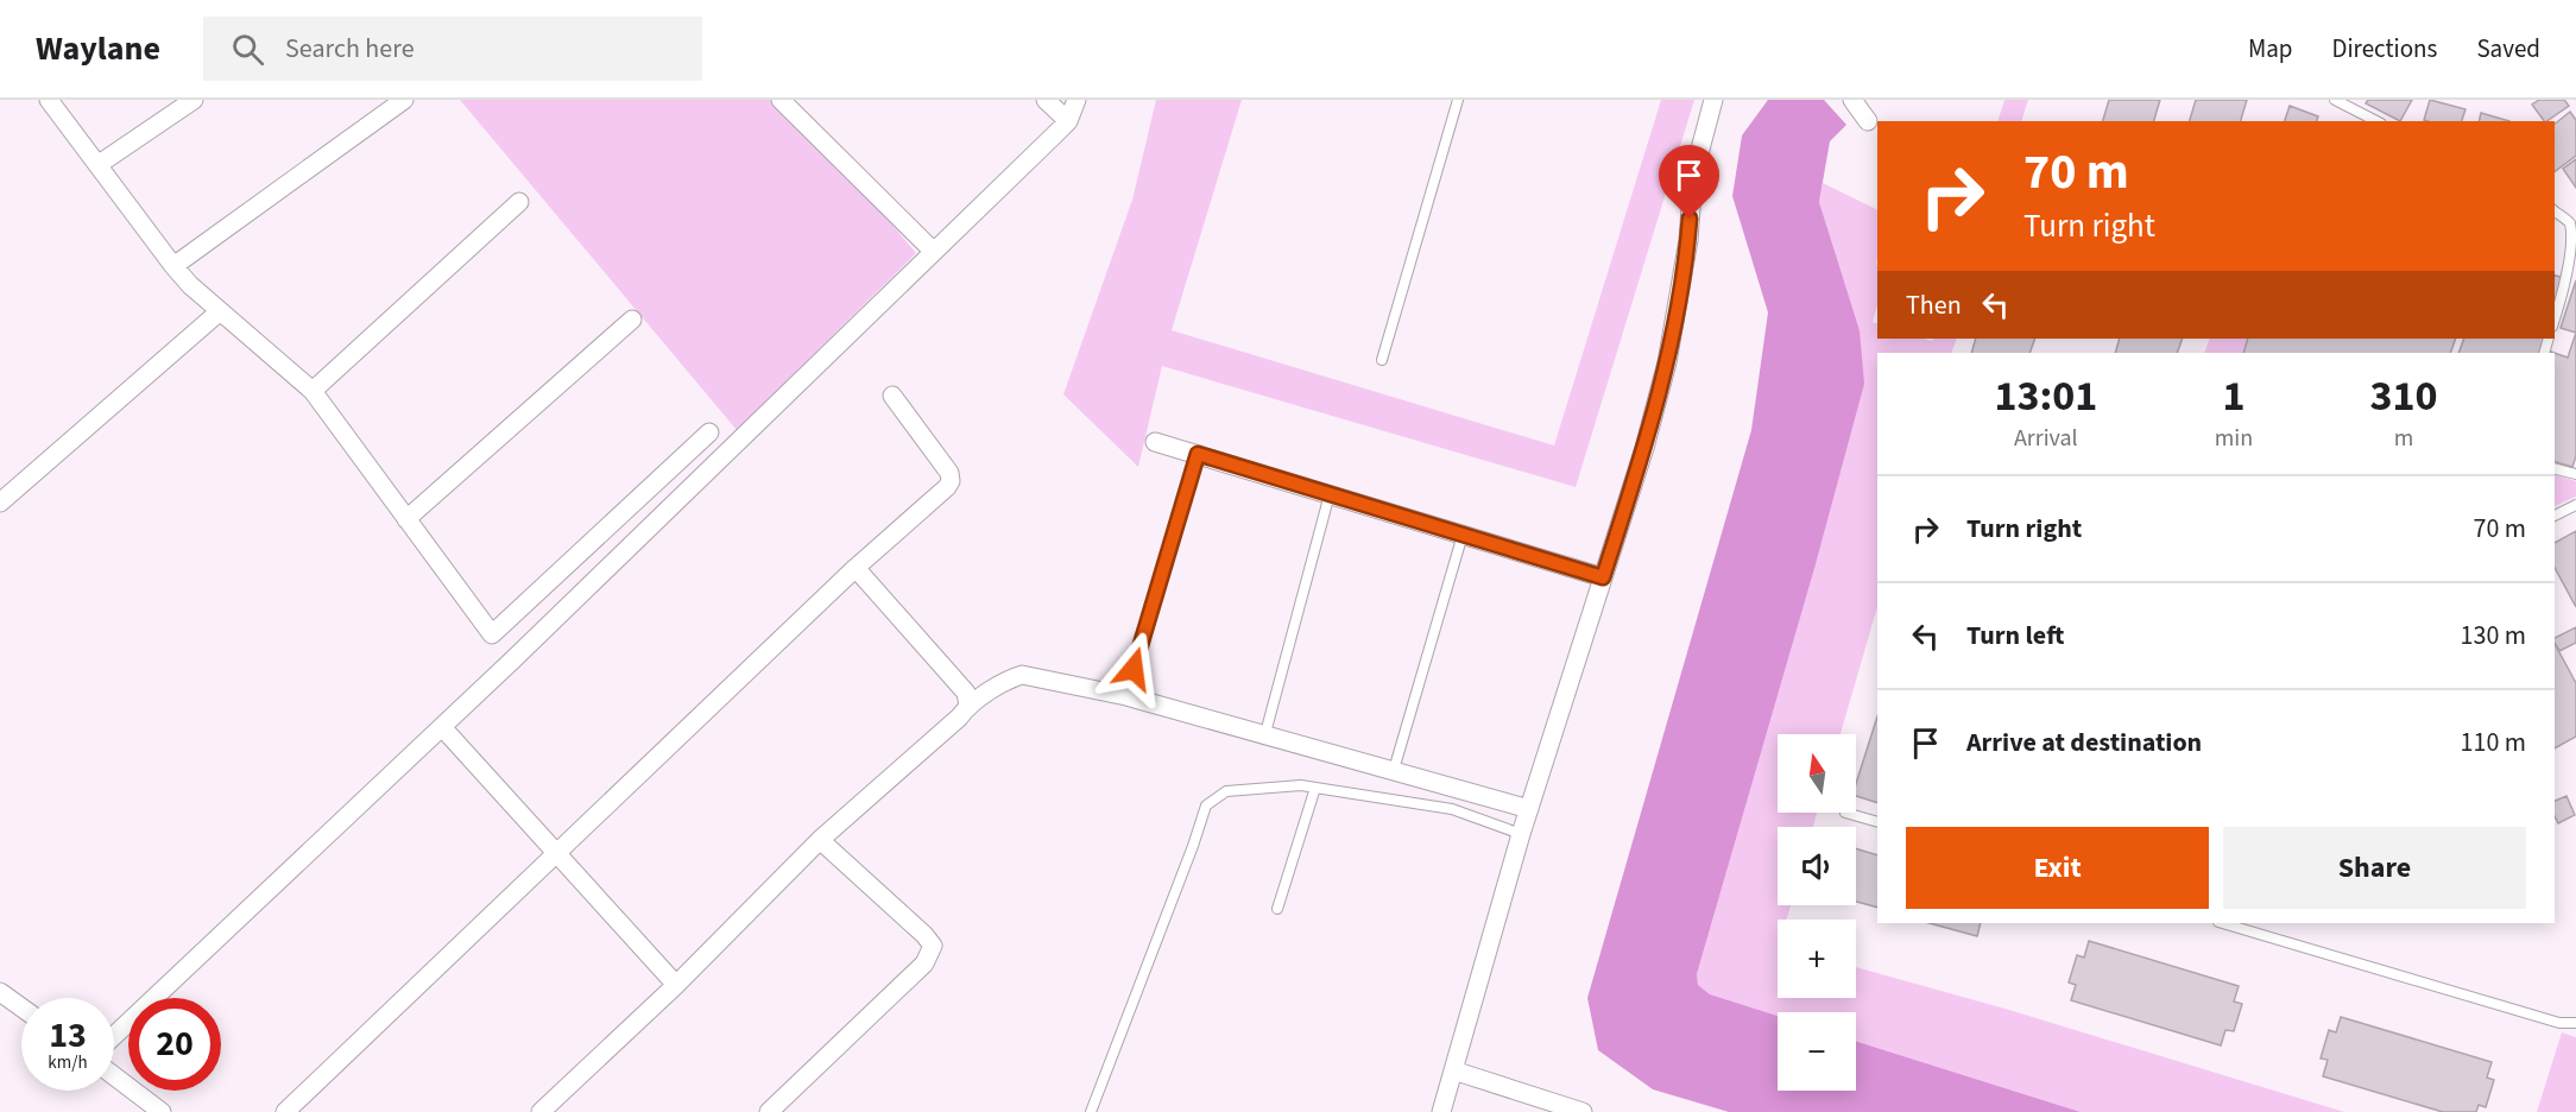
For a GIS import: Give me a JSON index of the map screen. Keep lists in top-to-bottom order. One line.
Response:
{"north":"top","page":{"header":"Waylane","search":"Search here","nav":["Map","Directions","Saved"],"turn":["70 m","Turn right"],"then":"Then","eta":["13:01","Arrival","1","min","310","m"],"list":[{"name":"Turn right","value":"70 m"},{"name":"Turn left","value":"130 m"},{"name":"Arrive at destination","value":"110 m"}],"map_buttons":["+","−"],"buttons":["Exit","Share"],"speed":"13 km/h","limit":"20"}}
